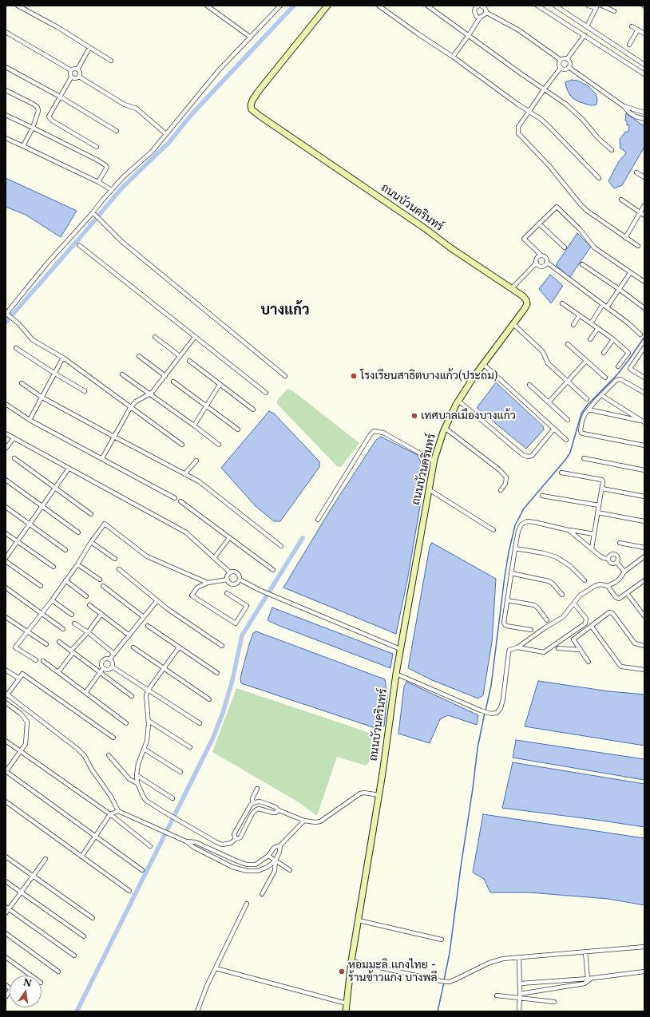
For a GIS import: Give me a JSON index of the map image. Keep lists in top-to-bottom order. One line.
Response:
{"streets":{"street":["ถนนบัวนครินทร์"]},"districts":["บางแก้ว"],"places":["โรงเรียนสาธิตบางแก้ว(ประถม)","เทศบาลเมืองบางแก้ว","หอมมะลิ เเกงไทย - ร้านข้าวแกง บางพลี"],"north":"top"}
